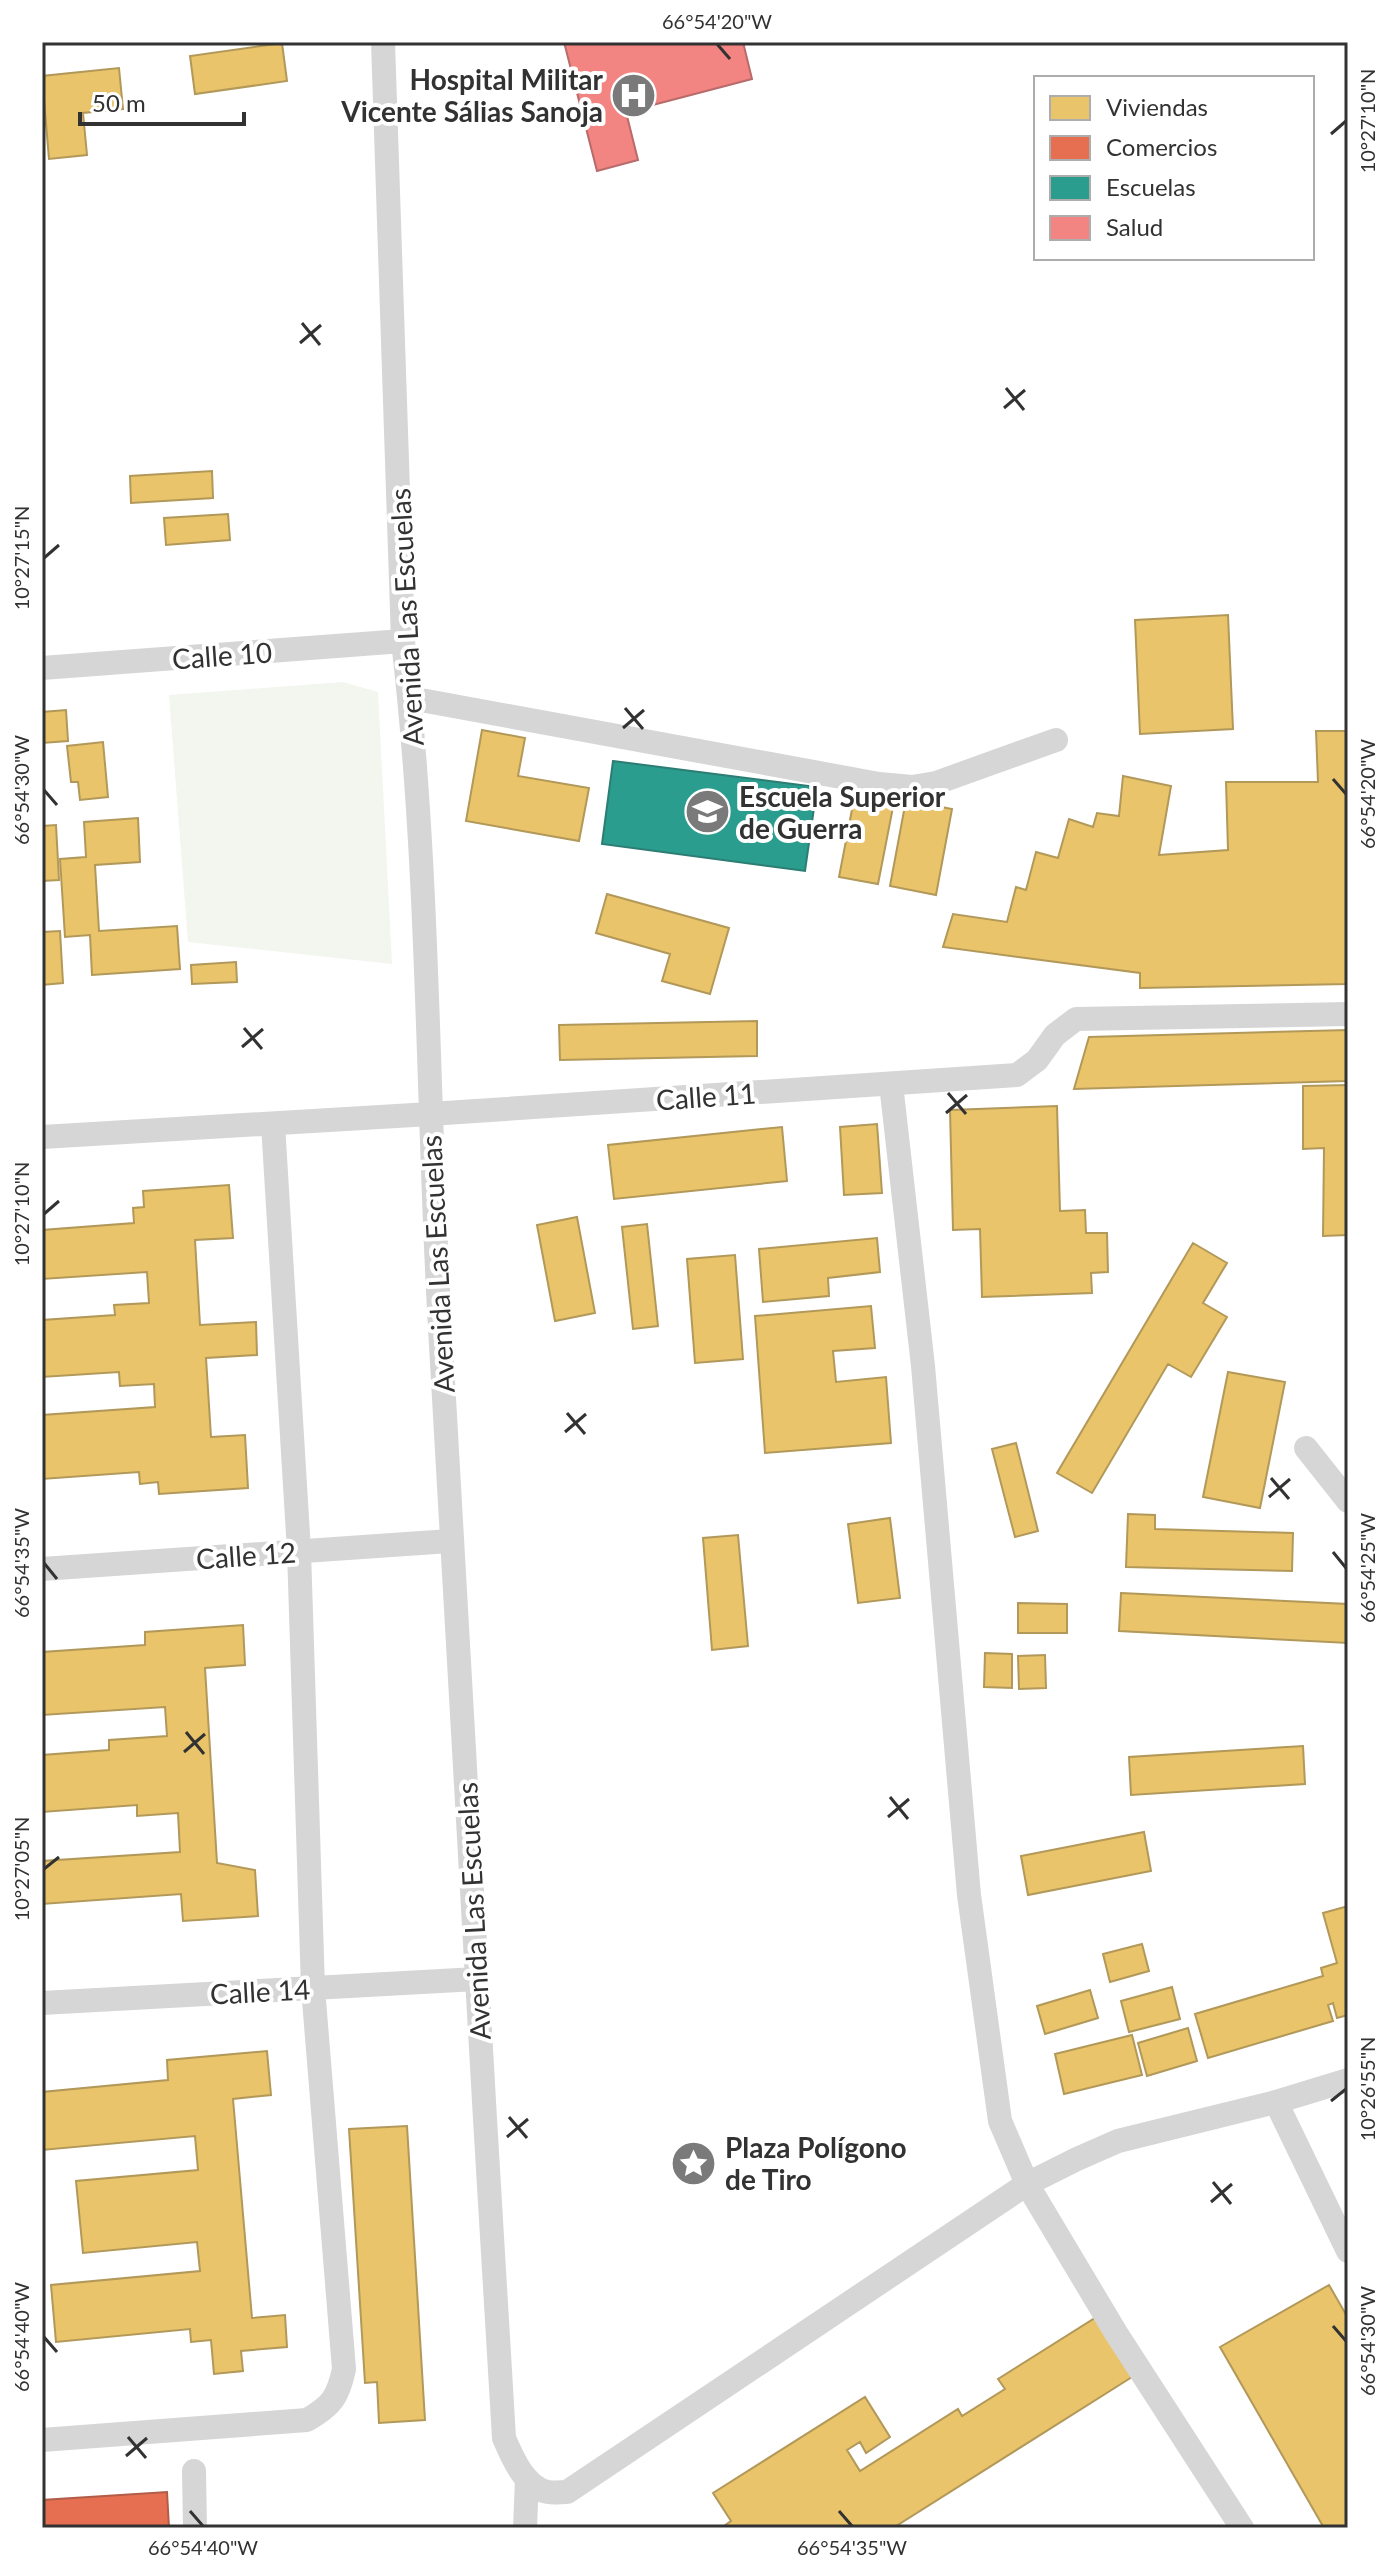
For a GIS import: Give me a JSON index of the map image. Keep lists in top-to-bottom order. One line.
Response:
{"streets":{"street":["Avenida Las Escuelas","Calle 10","Calle 11","Calle 12","Calle 14"]},"crossings":[["Avenida Las Escuelas","Calle 10"],["Avenida Las Escuelas","Calle 11"],["Avenida Las Escuelas","Calle 12"],["Avenida Las Escuelas","Calle 14"]],"places":{"hospital":["Hospital Militar Vicente Sálias Sanoja"],"school or university":["Escuela Superior de Guerra"],"place":["Plaza Polígono de Tiro"]},"legend":["Viviendas","Comercios","Escuelas","Salud"],"scale_bar":"50 m","coordinates":["66°54'20\"W","10°27'10\"N","10°27'15\"N","66°54'30\"W","66°54'35\"W","66°54'25\"W","10°27'05\"N","10°26'55\"N","66°54'40\"W"]}
